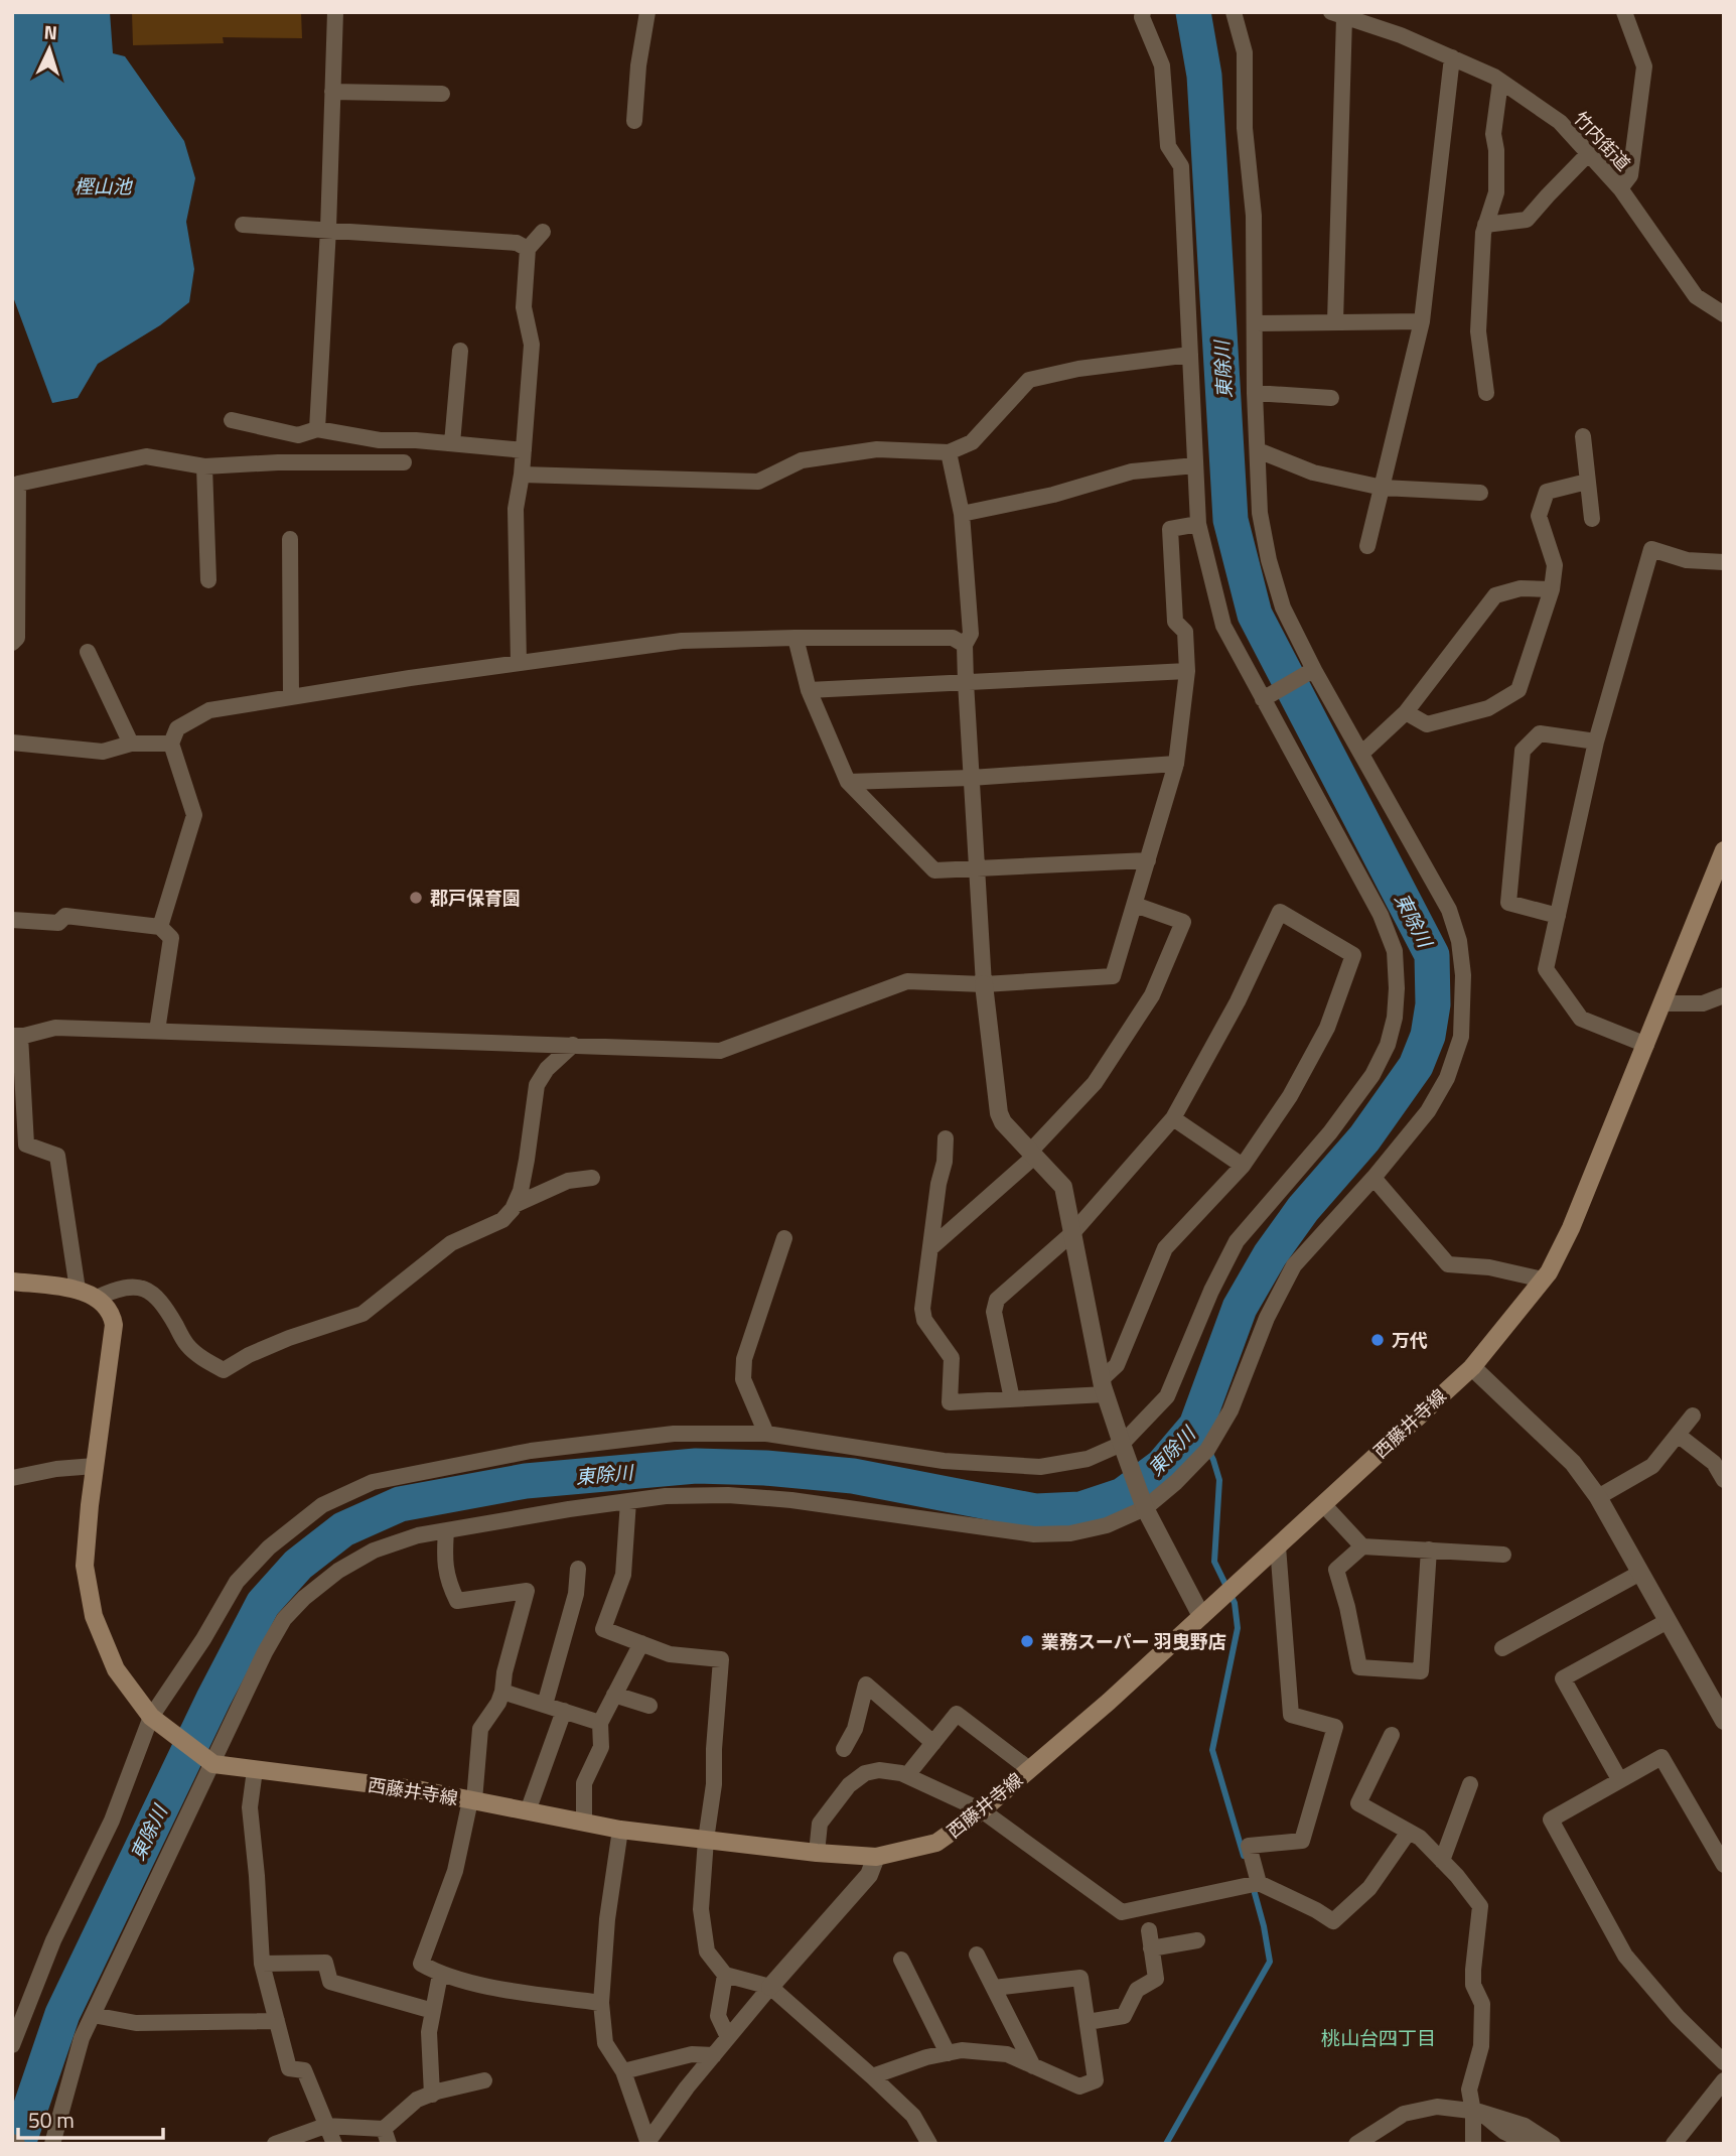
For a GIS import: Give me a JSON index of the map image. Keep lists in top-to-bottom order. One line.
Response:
{"streets":{"main road":["西藤井寺線"],"street":["竹内街道"]},"districts":["桃山台四丁目"],"water":["樫山池","東除川"],"places":["郡戸保育園","万代","業務スーパー 羽曳野店"],"scale_bar":"50 m","north":"top"}
